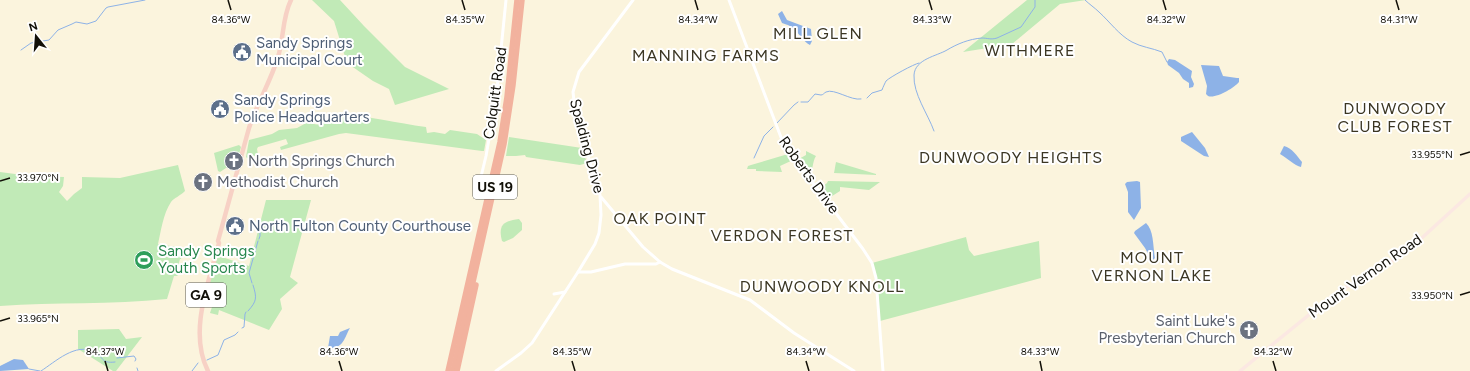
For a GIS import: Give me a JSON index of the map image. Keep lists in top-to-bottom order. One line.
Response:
{"streets":{"highway":["US 19"],"main road":["Mount Vernon Road","GA 9"],"street":["Colquitt Road","Spalding Drive","Roberts Drive"]},"districts":["MILL GLEN","WITHMERE","MANNING FARMS","DUNWOODY CLUB FOREST","DUNWOODY HEIGHTS","OAK POINT","VERDON FOREST","MOUNT VERNON LAKE","DUNWOODY KNOLL"],"places":{"public building":["Sandy Springs Municipal Court","Sandy Springs Police Headquarters","North Fulton County Courthouse"],"church":["North Springs Church","Methodist Church","Saint Luke's Presbyterian Church"],"sports":["Sandy Springs Youth Sports"]},"north":"top","coordinates":["84.31°W","84.36°W","84.35°W","84.34°W","84.33°W","84.32°W","33.955°N","33.970°N","33.950°N","33.965°N","84.37°W"]}
